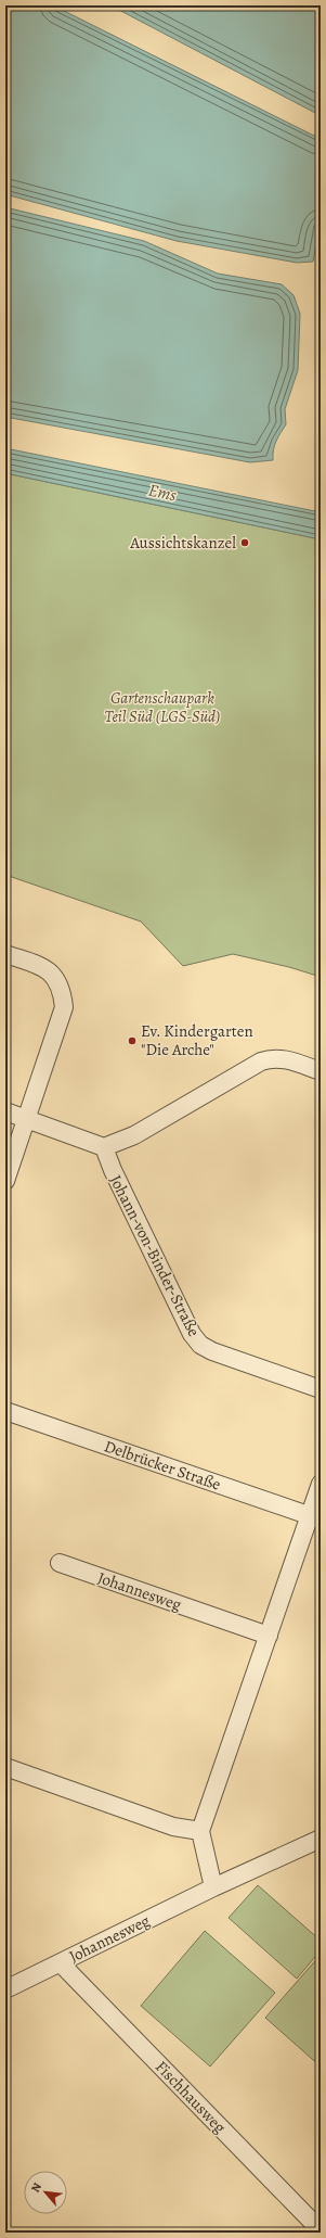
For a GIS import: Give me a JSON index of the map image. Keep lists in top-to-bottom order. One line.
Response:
{"streets":{"street":["Johann-von-Binder-Straße","Delbrücker Straße","Johannesweg","Fischhausweg"]},"crossings":[["Johannesweg","Fischhausweg"]],"water":["Ems"],"parks":["Gartenschaupark Teil Süd (LGS-Süd)"],"places":["Aussichtskanzel","Ev. Kindergarten \"Die Arche\""],"north":"top left"}
